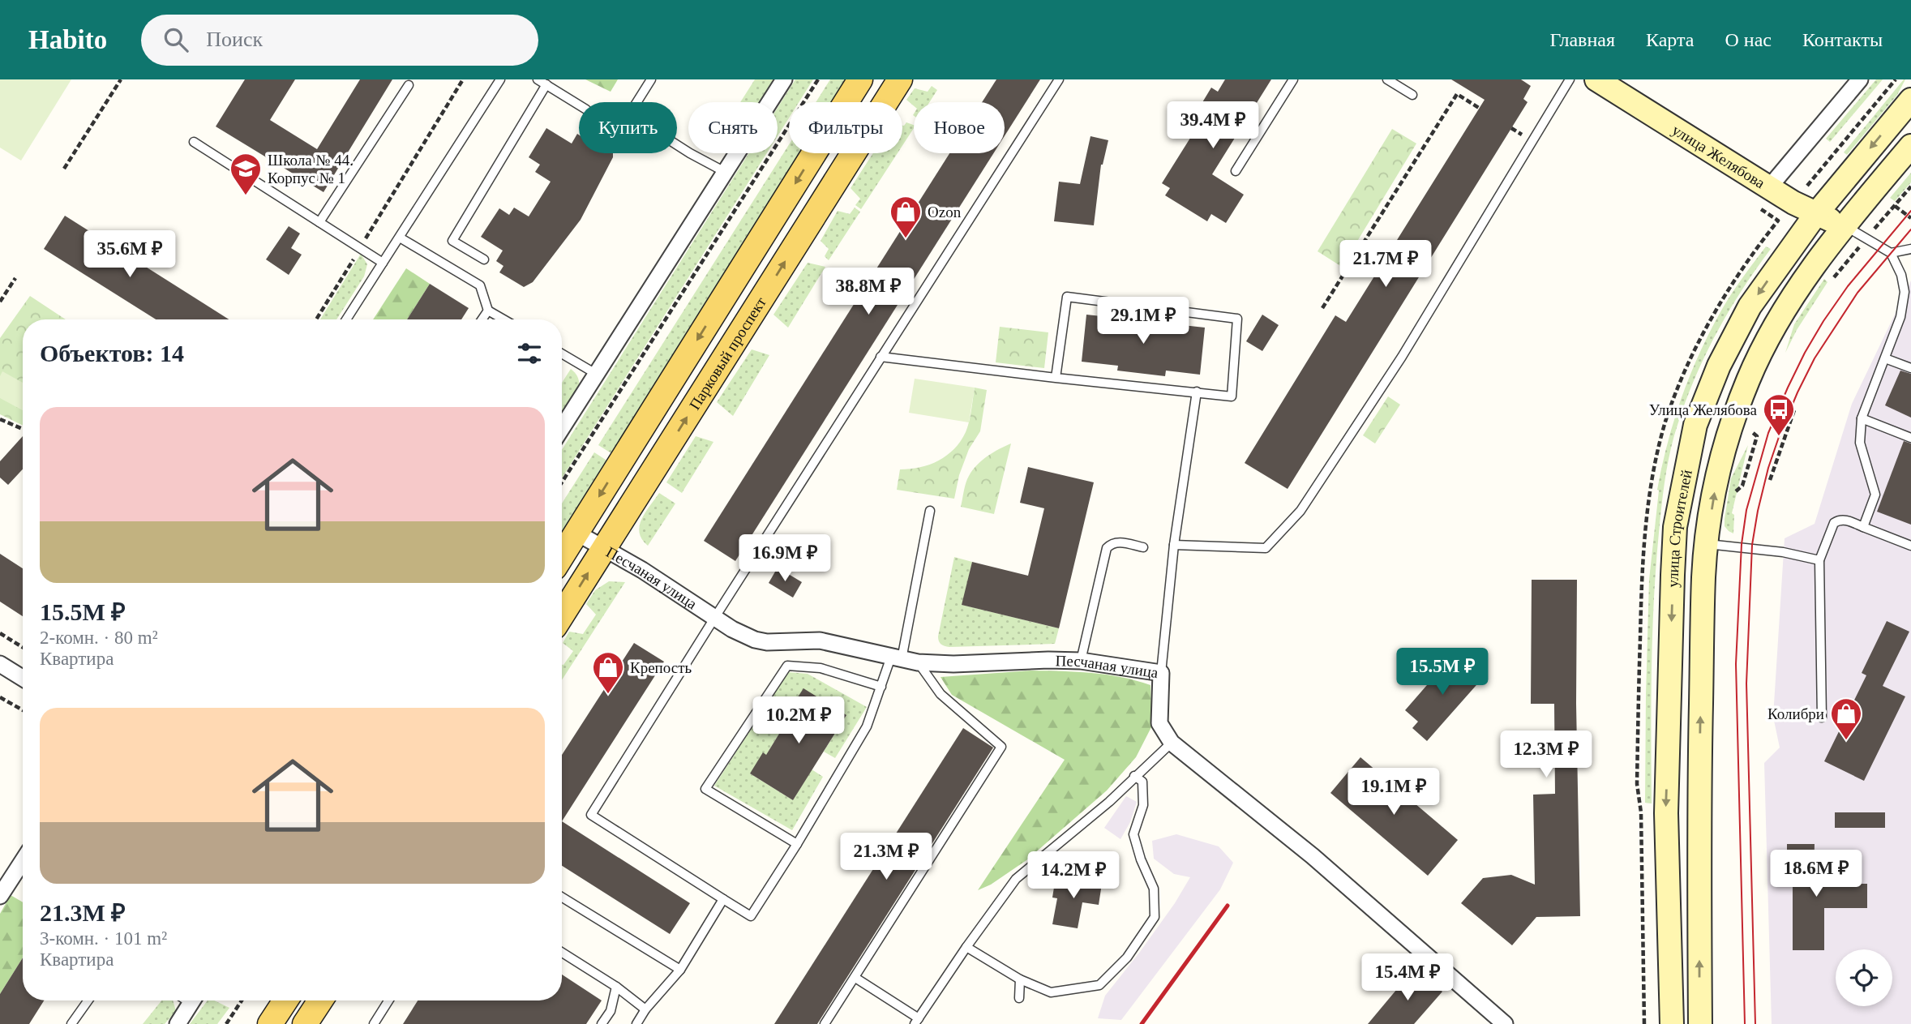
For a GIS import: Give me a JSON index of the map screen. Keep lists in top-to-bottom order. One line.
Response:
{"streets":{"main road":["улица Желябова","Парковый проспект","улица Строителей"],"street":["Песчаная улица"]},"crossings":[["улица Желябова","улица Строителей"],["Парковый проспект","Песчаная улица"]],"places":{"school or university":["Школа № 44. Корпус № 1"],"shop":["Ozon","Крепость","Колибри"],"bus stop":["Улица Желябова"]},"page":{"header":"Habito","search":"Поиск","nav":["Главная","Карта","О нас","Контакты"],"price":["39.4M ₽","35.6M ₽","21.7M ₽","38.8M ₽","29.1M ₽","16.9M ₽","15.5M ₽","10.2M ₽","12.3M ₽","19.1M ₽","21.3M ₽","18.6M ₽","14.2M ₽","15.4M ₽"],"chip":["Купить","Снять","Фильтры","Новое"],"heading":"Объектов: 14","list":[{"name":"15.5M ₽","note":"2-комн. · 80 m² · Квартира"},{"name":"21.3M ₽","note":"3-комн. · 101 m² · Квартира"}]}}
